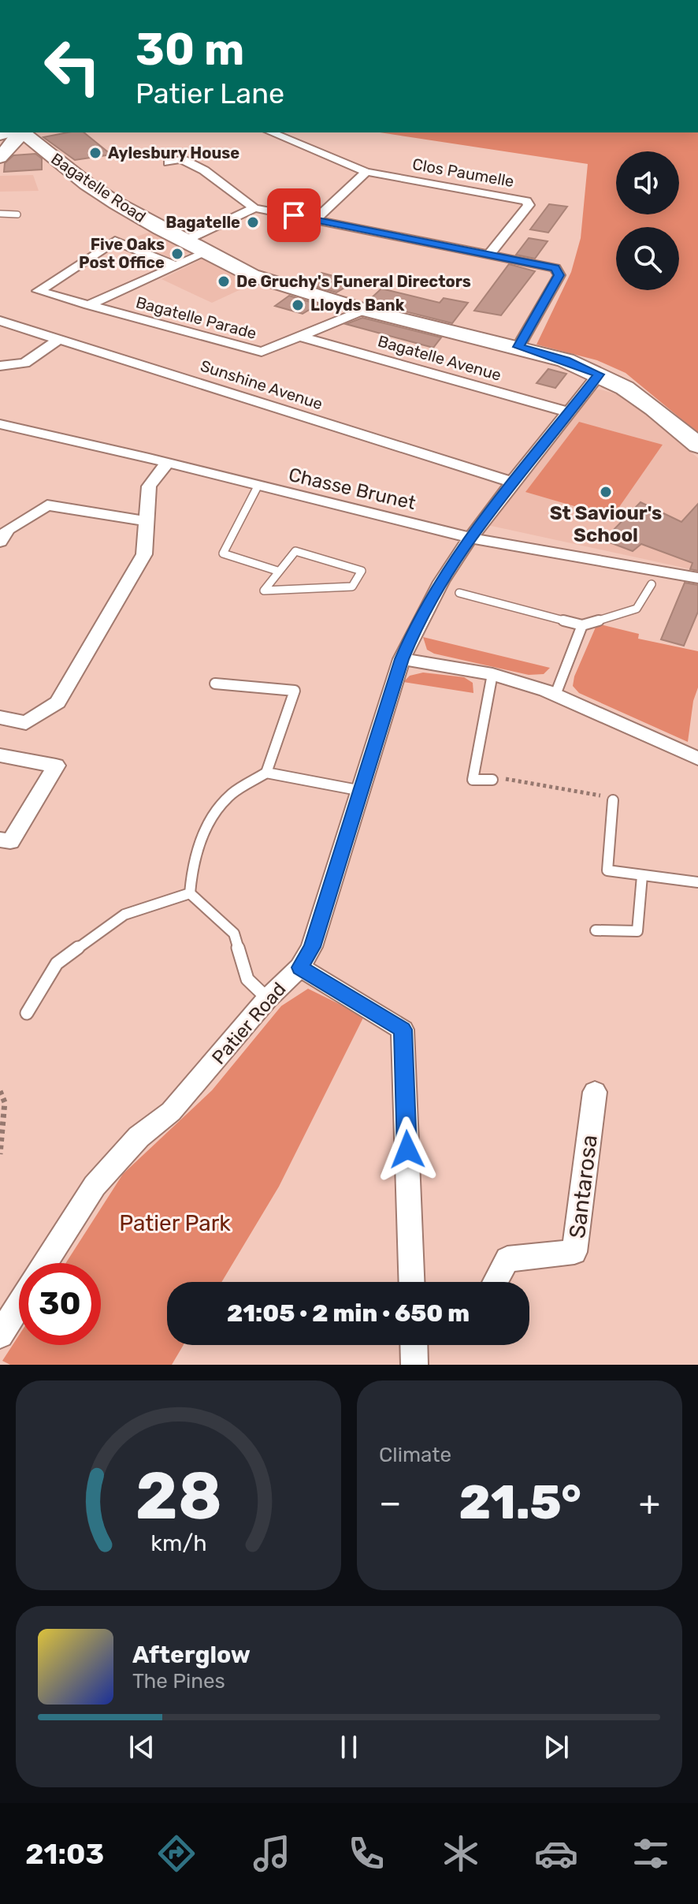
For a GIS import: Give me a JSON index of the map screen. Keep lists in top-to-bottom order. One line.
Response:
{"streets":{"main road":["Bagatelle Road"],"street":["Clos Paumelle","Bagatelle Parade","Bagatelle Avenue","Sunshine Avenue","Chasse Brunet","Patier Road","Santarosa"]},"crossings":[["Bagatelle Road","Bagatelle Parade"],["Bagatelle Road","Patier Road"],["Bagatelle Parade","Bagatelle Avenue"],["Bagatelle Avenue","Patier Road"],["Sunshine Avenue","Patier Road"],["Chasse Brunet","Patier Road"]],"parks":["Patier Park"],"places":["Aylesbury House","Bagatelle","Five Oaks Post Office","De Gruchy's Funeral Directors","Lloyds Bank","St Saviour's School"],"page":{"turn":["30 m","Patier Lane"],"limit":"30","trip":"21:05 · 2 min · 650 m","tile":"Climate","heat":["−","21.5°","+"],"song":["Afterglow","The Pines"],"tabs":"21:03","gauge":["28","km/h"]}}
